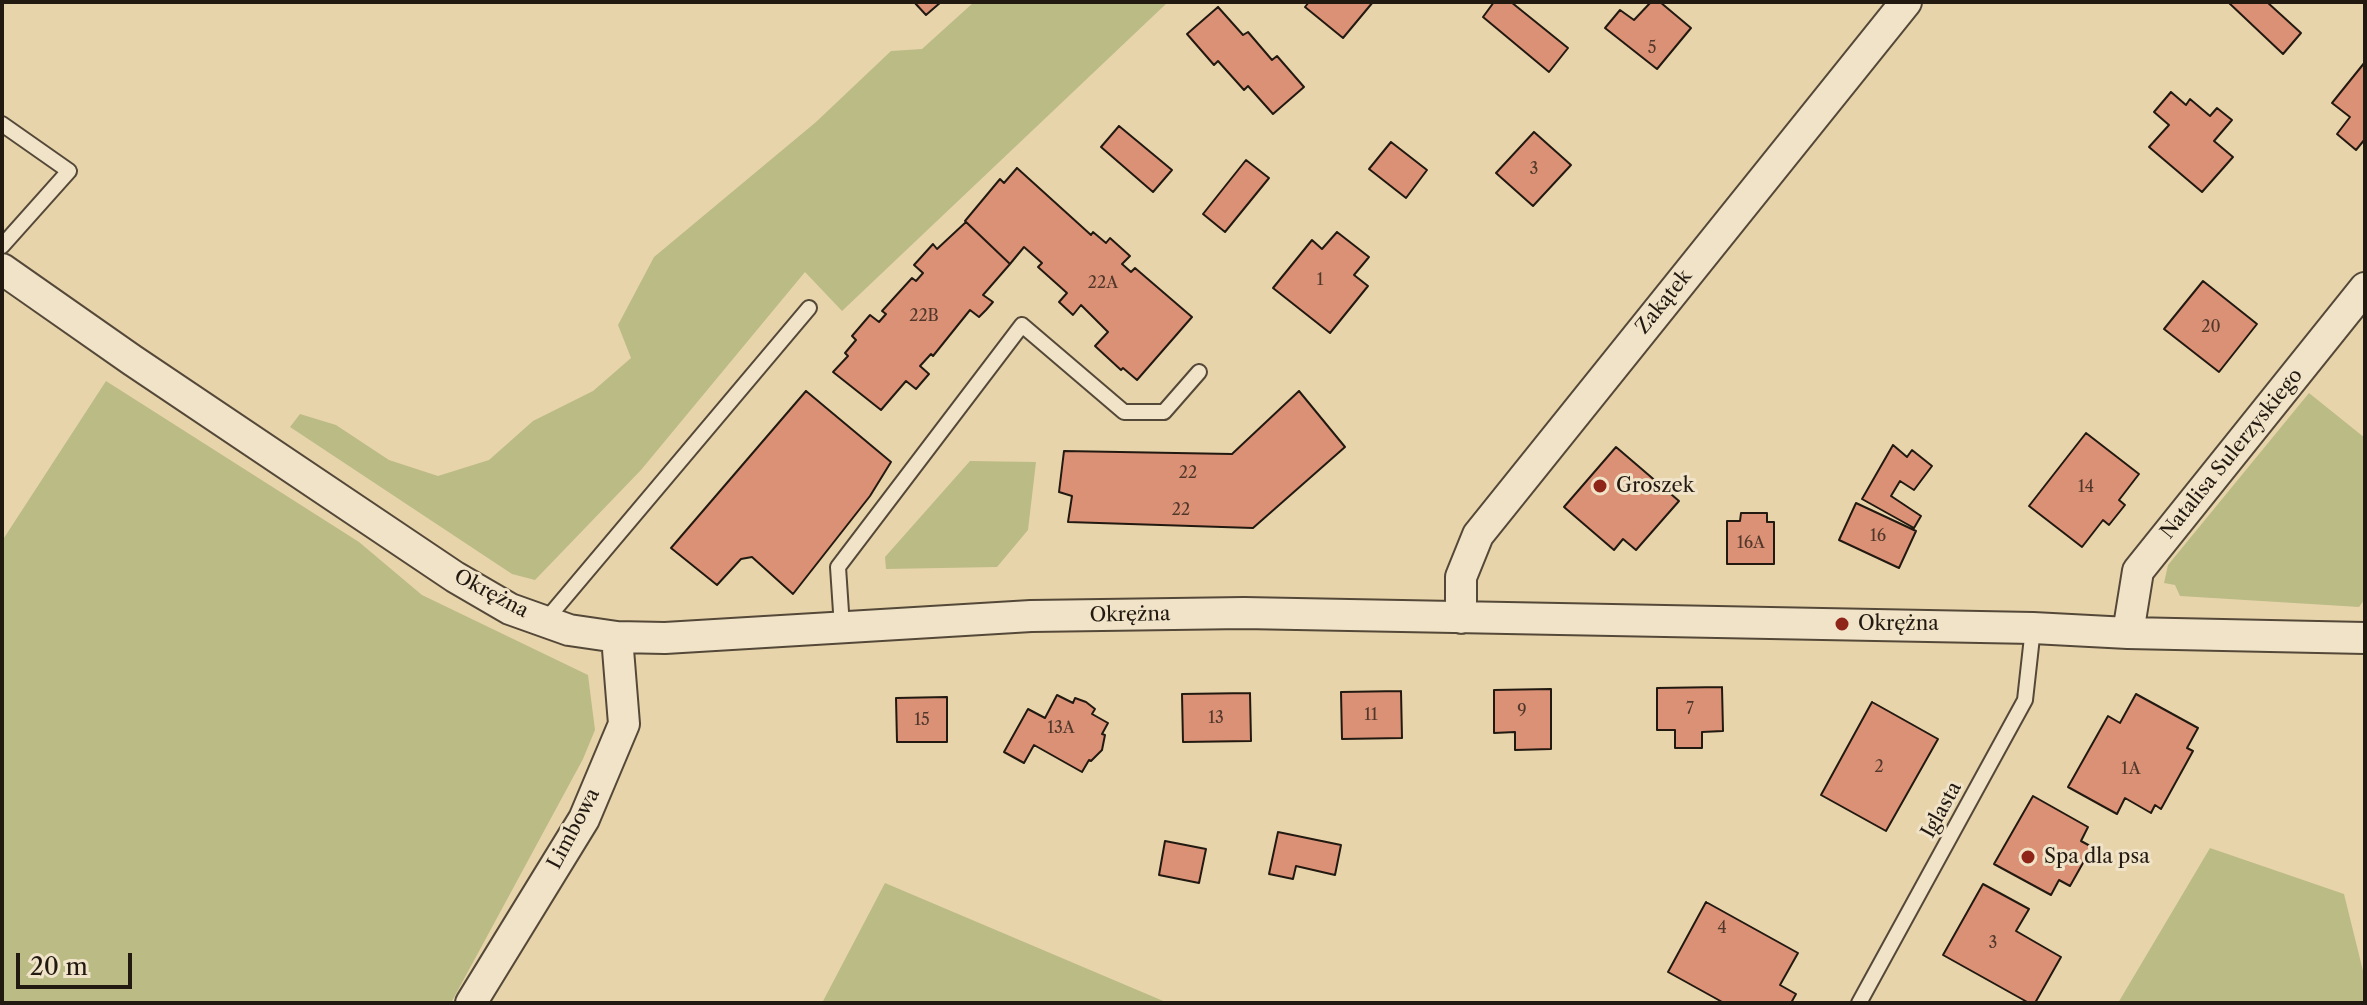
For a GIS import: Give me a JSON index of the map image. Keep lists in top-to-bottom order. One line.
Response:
{"streets":{"street":["Zakątek","Natalisa Sulerzyskiego","Okrężna","Limbowa"],"lane":["Iglasta"]},"crossings":[["Zakątek","Okrężna"],["Natalisa Sulerzyskiego","Okrężna"],["Okrężna","Iglasta"],["Okrężna","Limbowa"]],"places":["Groszek","Okrężna","Spa dla psa"],"house_numbers":["5","3","1","22A","22B","20","22","14","22","16","16A","7","9","11","13","15","13A","2","1A","4","3"],"scale_bar":"20 m"}
